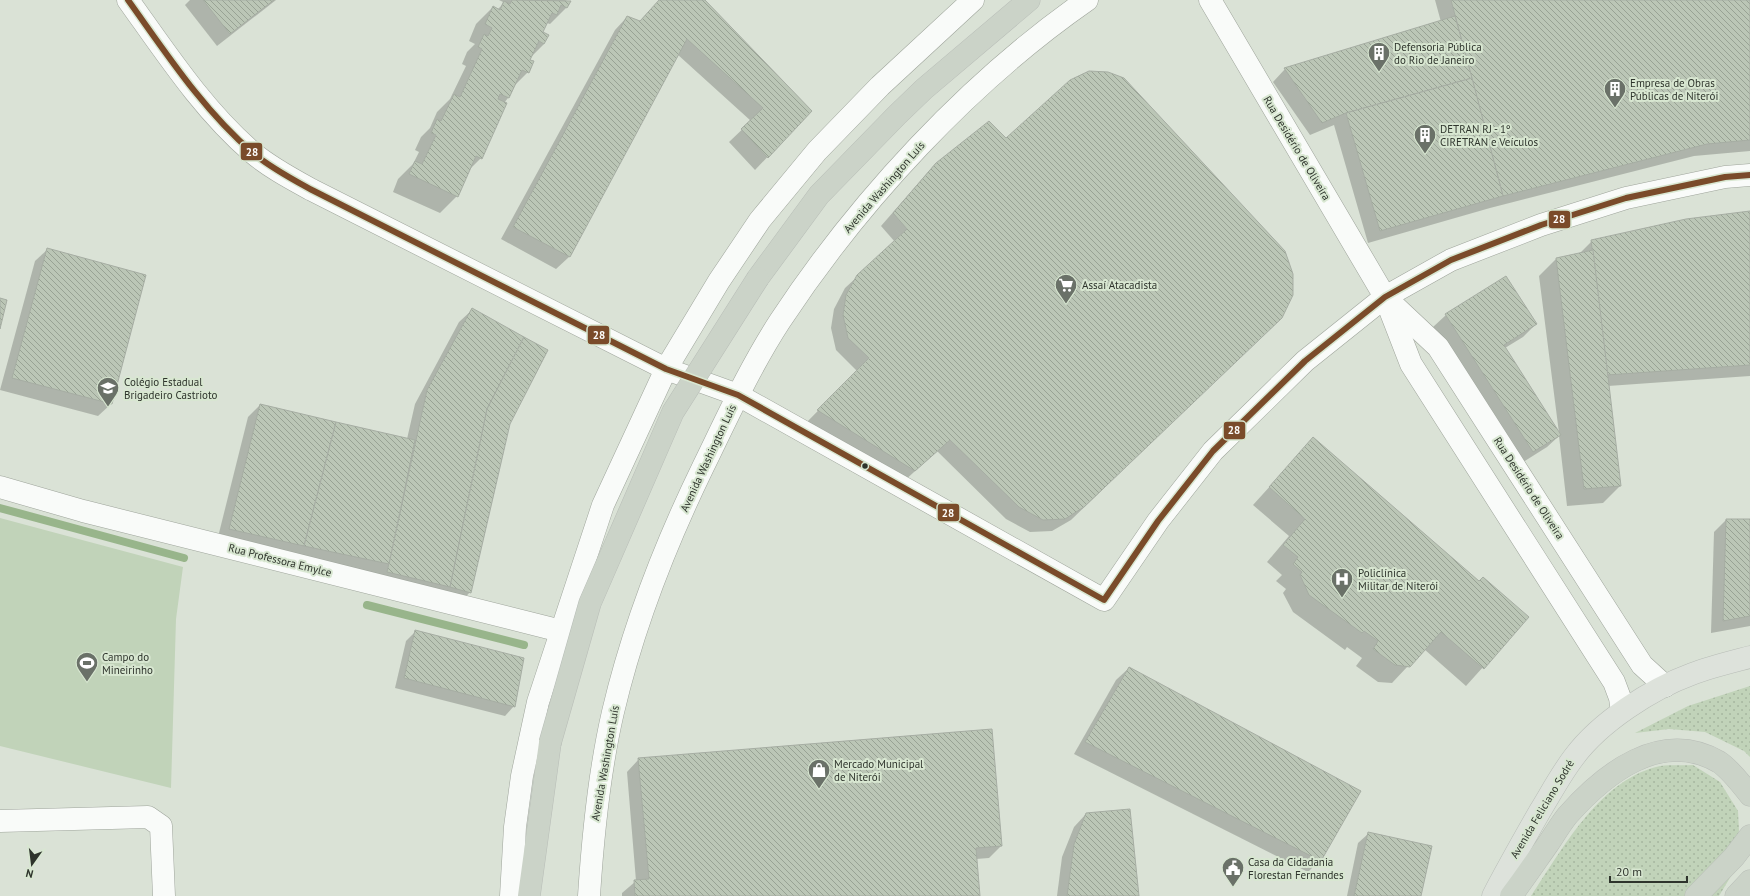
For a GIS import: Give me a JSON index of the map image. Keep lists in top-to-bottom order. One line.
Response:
{"streets":{"main road":["Avenida Feliciano Sodré"],"street":["Rua Desidério de Oliveira","Avenida Washington Luís","Rua Professora Emylce"]},"crossings":[["Rua Desidério de Oliveira","Avenida Feliciano Sodré"]],"places":{"building":["Defensoria Pública do Rio de Janeiro","Empresa de Obras Públicas de Niterói","DETRAN RJ - 1º CIRETRAN e Veículos"],"supermarket":["Assaí Atacadista"],"school or university":["Colégio Estadual Brigadeiro Castrioto"],"hospital":["Policlínica Militar de Niterói"],"sports":["Campo do Mineirinho"],"shop":["Mercado Municipal de Niterói"],"public building":["Casa da Cidadania Florestan Fernandes"]},"lines":["transit line 28"],"scale_bar":"20 m","north":"bottom"}
